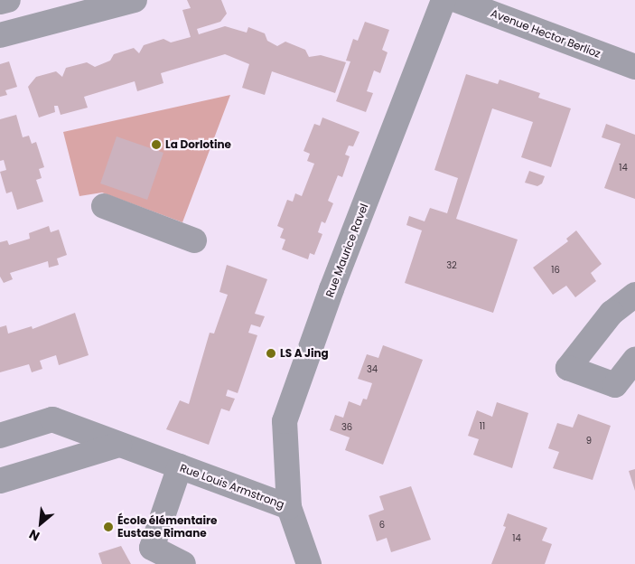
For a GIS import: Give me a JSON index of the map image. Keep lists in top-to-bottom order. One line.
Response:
{"streets":{"street":["Avenue Hector Berlioz","Rue Maurice Ravel","Rue Louis Armstrong"]},"crossings":[["Rue Maurice Ravel","Rue Louis Armstrong"]],"places":["La Dorlotine","LS A Jing","École élémentaire Eustase Rimane"],"house_numbers":["14","32","16","34","11","36","9","6","14"],"north":"bottom left"}
